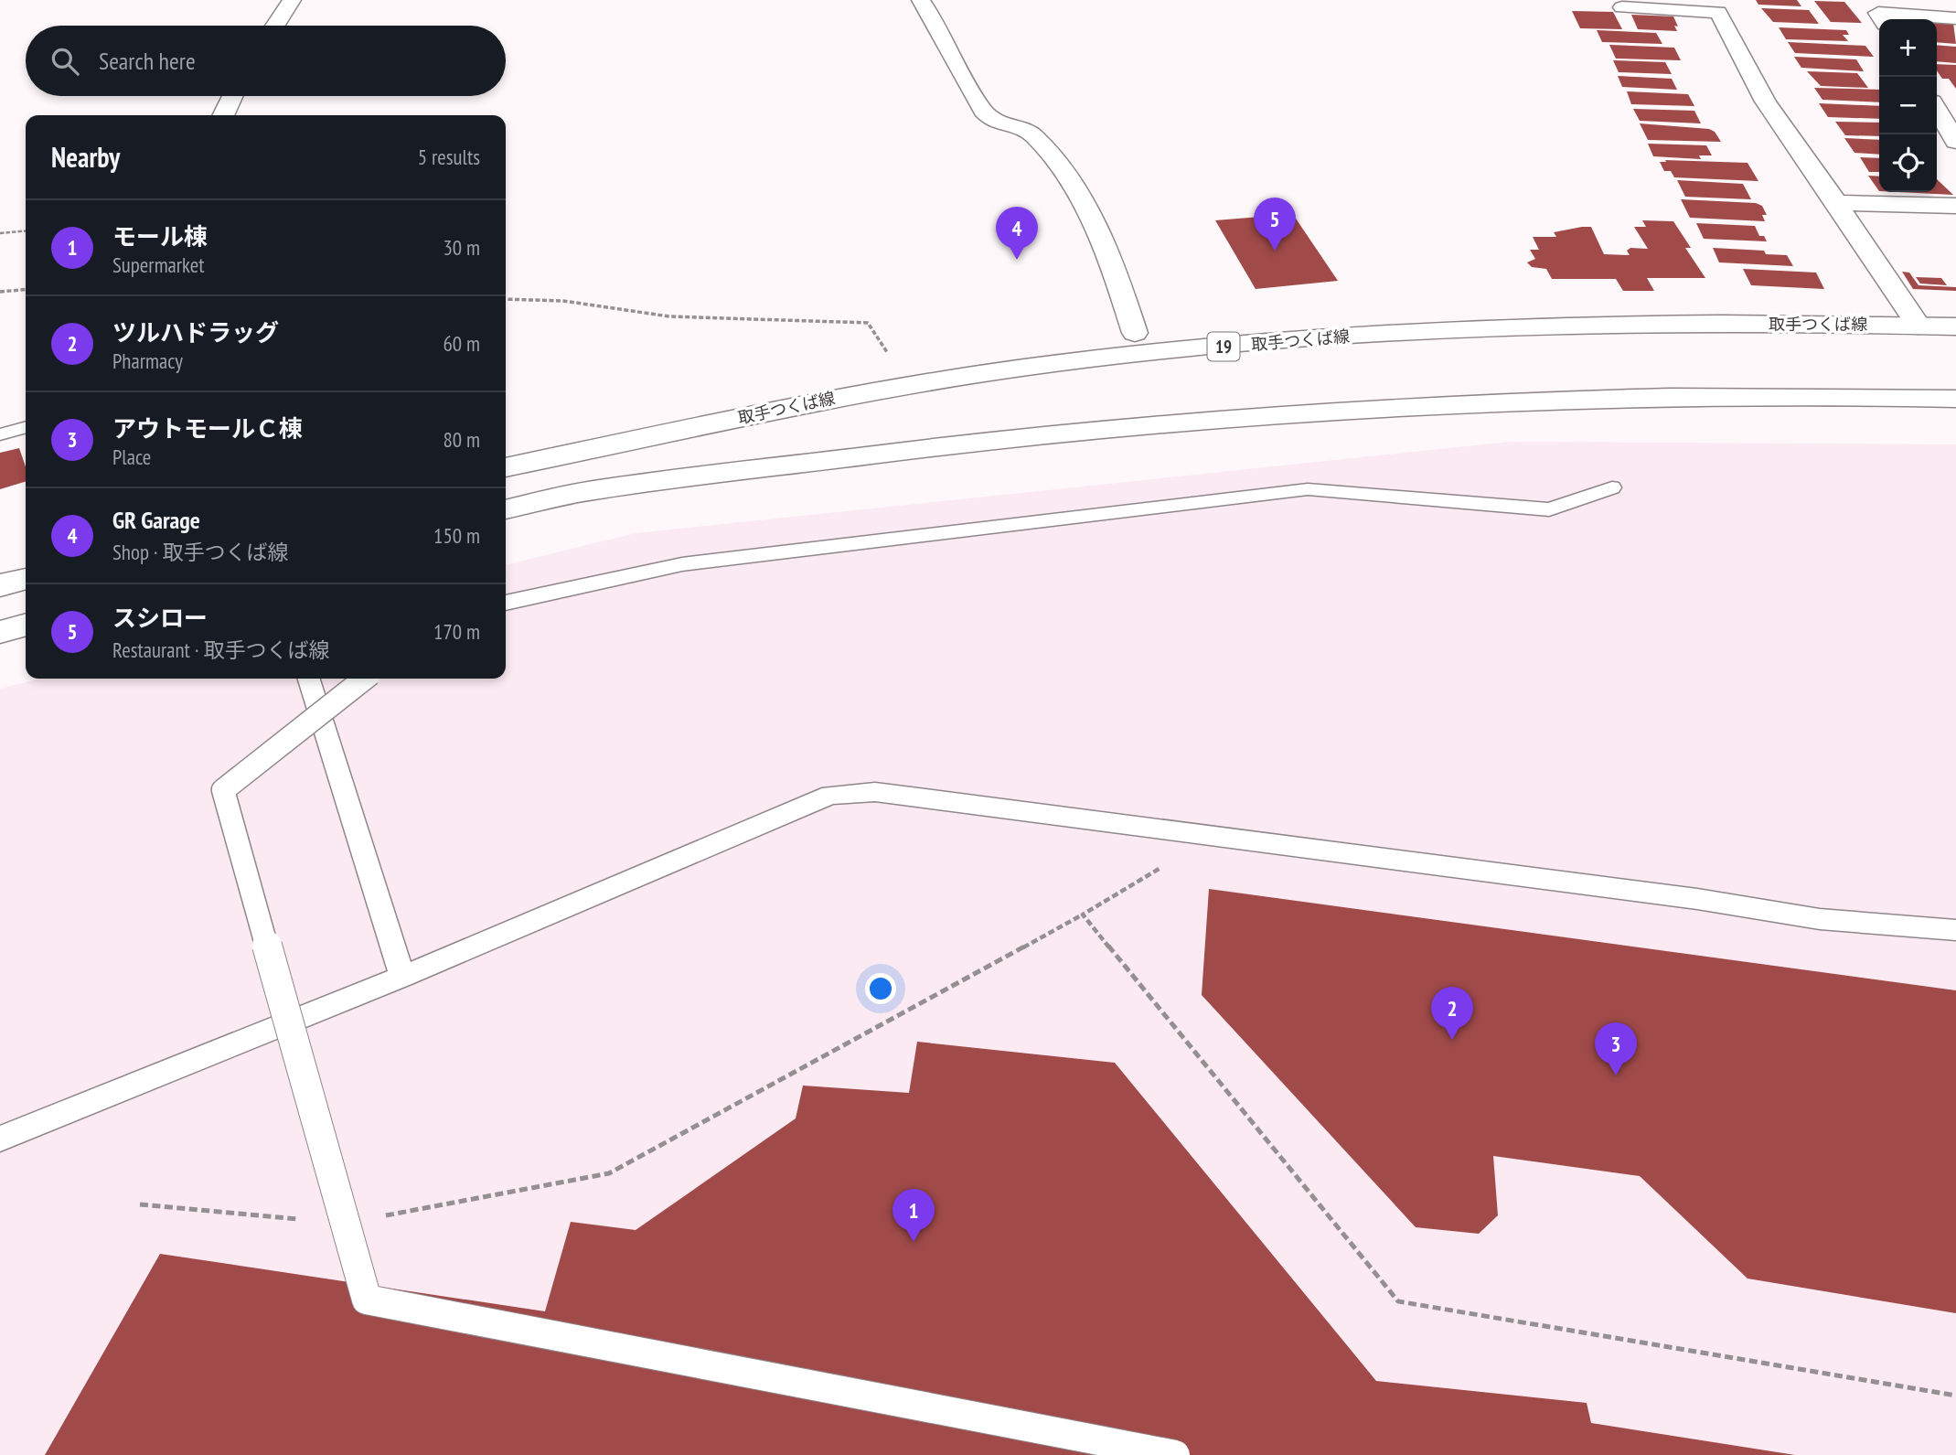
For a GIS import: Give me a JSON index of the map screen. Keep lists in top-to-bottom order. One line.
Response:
{"streets":{"main road":["取手つくば線","19"]},"page":{"map_buttons":["+","−"],"search":"Search here","heading":["Nearby","5 results"],"pins":["5","4","2","3","1"],"list":[{"mark":"1","name":"モール棟","note":"Supermarket","value":"30 m"},{"mark":"2","name":"ツルハドラッグ","note":"Pharmacy","value":"60 m"},{"mark":"3","name":"アウトモールＣ棟","note":"Place","value":"80 m"},{"mark":"4","name":"GR Garage","note":"Shop · 取手つくば線","value":"150 m"},{"mark":"5","name":"スシロー","note":"Restaurant · 取手つくば線","value":"170 m"}]}}
